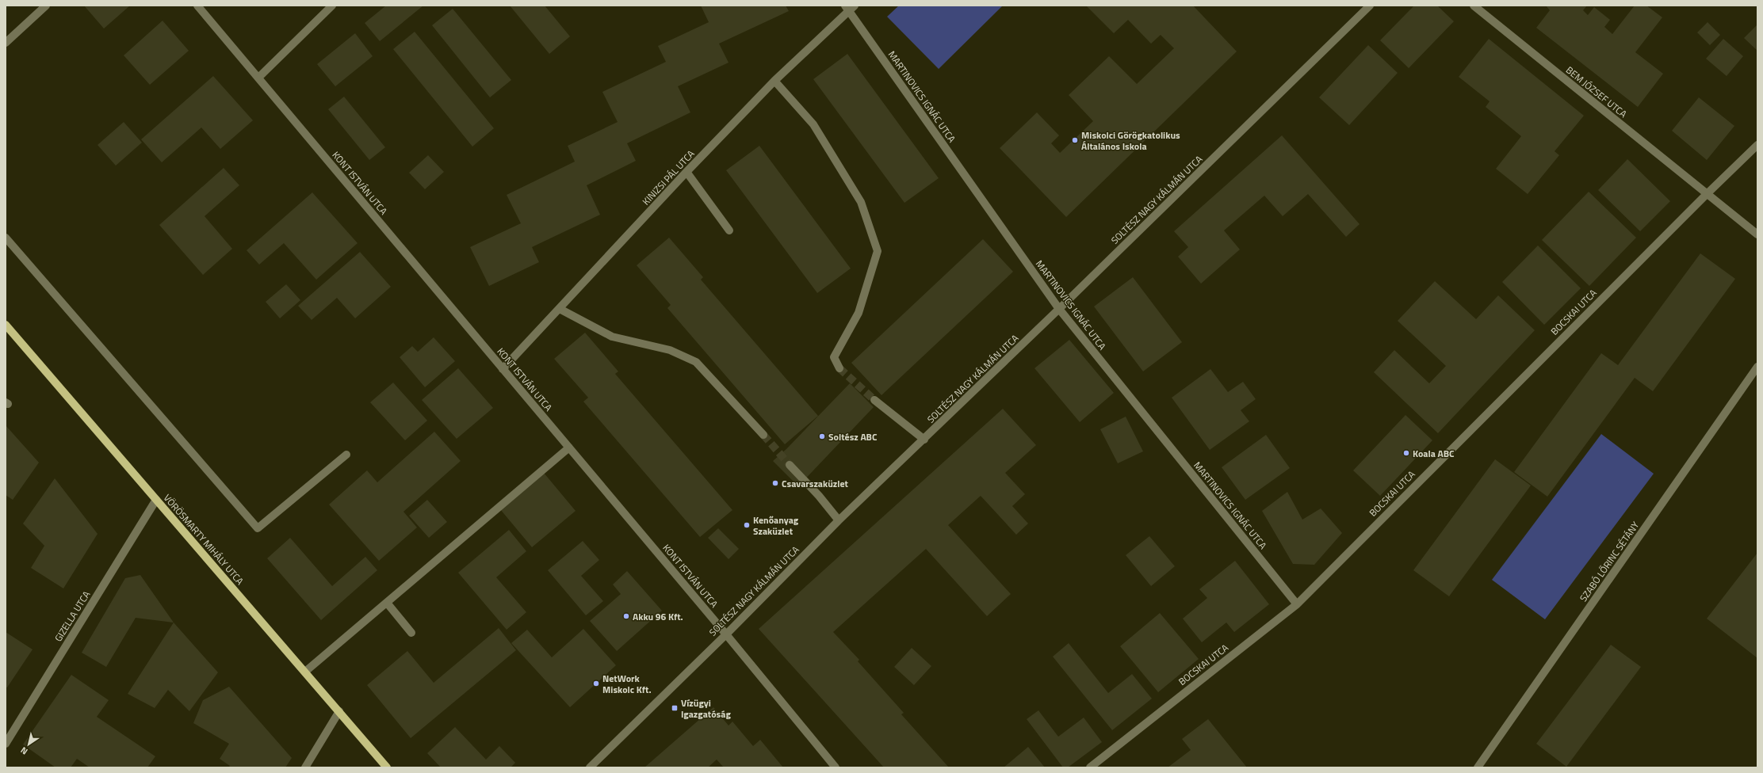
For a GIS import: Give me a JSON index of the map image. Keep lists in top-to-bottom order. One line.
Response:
{"streets":{"main road":["VÖRÖSMARTY MIHÁLY UTCA"],"street":["BEM JÓZSEF UTCA","MARTINOVICS IGNÁC UTCA","KINIZSI PÁL UTCA","KONT ISTVÁN UTCA","SOLTÉSZ NAGY KÁLMÁN UTCA","BOCSKAI UTCA","SZABÓ LŐRINC SÉTÁNY","GIZELLA UTCA"]},"crossings":[["BEM JÓZSEF UTCA","BOCSKAI UTCA"],["MARTINOVICS IGNÁC UTCA","KINIZSI PÁL UTCA"],["MARTINOVICS IGNÁC UTCA","SOLTÉSZ NAGY KÁLMÁN UTCA"],["MARTINOVICS IGNÁC UTCA","BOCSKAI UTCA"],["KINIZSI PÁL UTCA","KONT ISTVÁN UTCA"],["KONT ISTVÁN UTCA","SOLTÉSZ NAGY KÁLMÁN UTCA"],["VÖRÖSMARTY MIHÁLY UTCA","GIZELLA UTCA"]],"places":{"other":["Miskolci Görögkatolikus Általános Iskola","Soltész ABC","Koala ABC","Csavarszaküzlet","Kenőanyag Szaküzlet","Akku 96 Kft.","NetWork Miskolc Kft."],"transit":["Vízügyi Igazgatóság"]},"north":"bottom left"}
